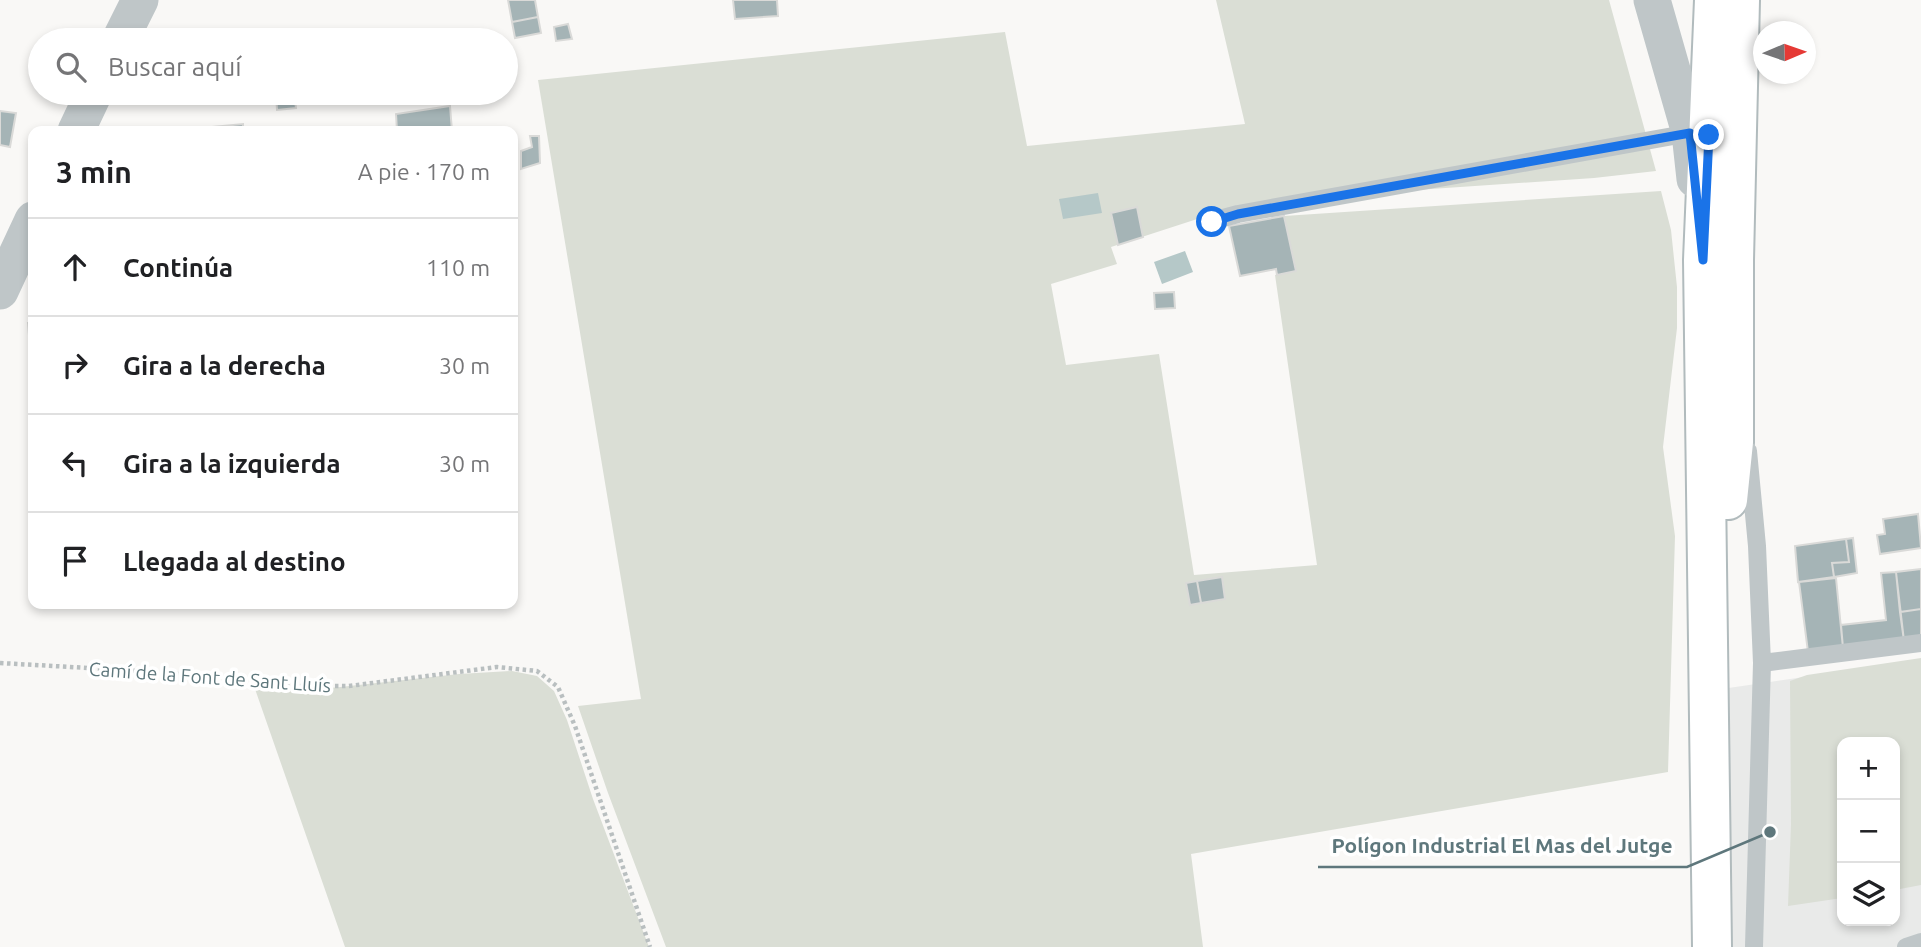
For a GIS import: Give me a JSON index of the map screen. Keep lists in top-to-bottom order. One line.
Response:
{"streets":{"path":["Camí de la Font de Sant Lluís"]},"places":["Polígon Industrial El Mas del Jutge"],"north":"right","page":{"search":"Buscar aquí","heading":["3 min","A pie · 170 m"],"list":[["Continúa","110 m"],["Gira a la derecha","30 m"],["Gira a la izquierda","30 m"],"Llegada al destino"],"map_buttons":["+","−"]}}
